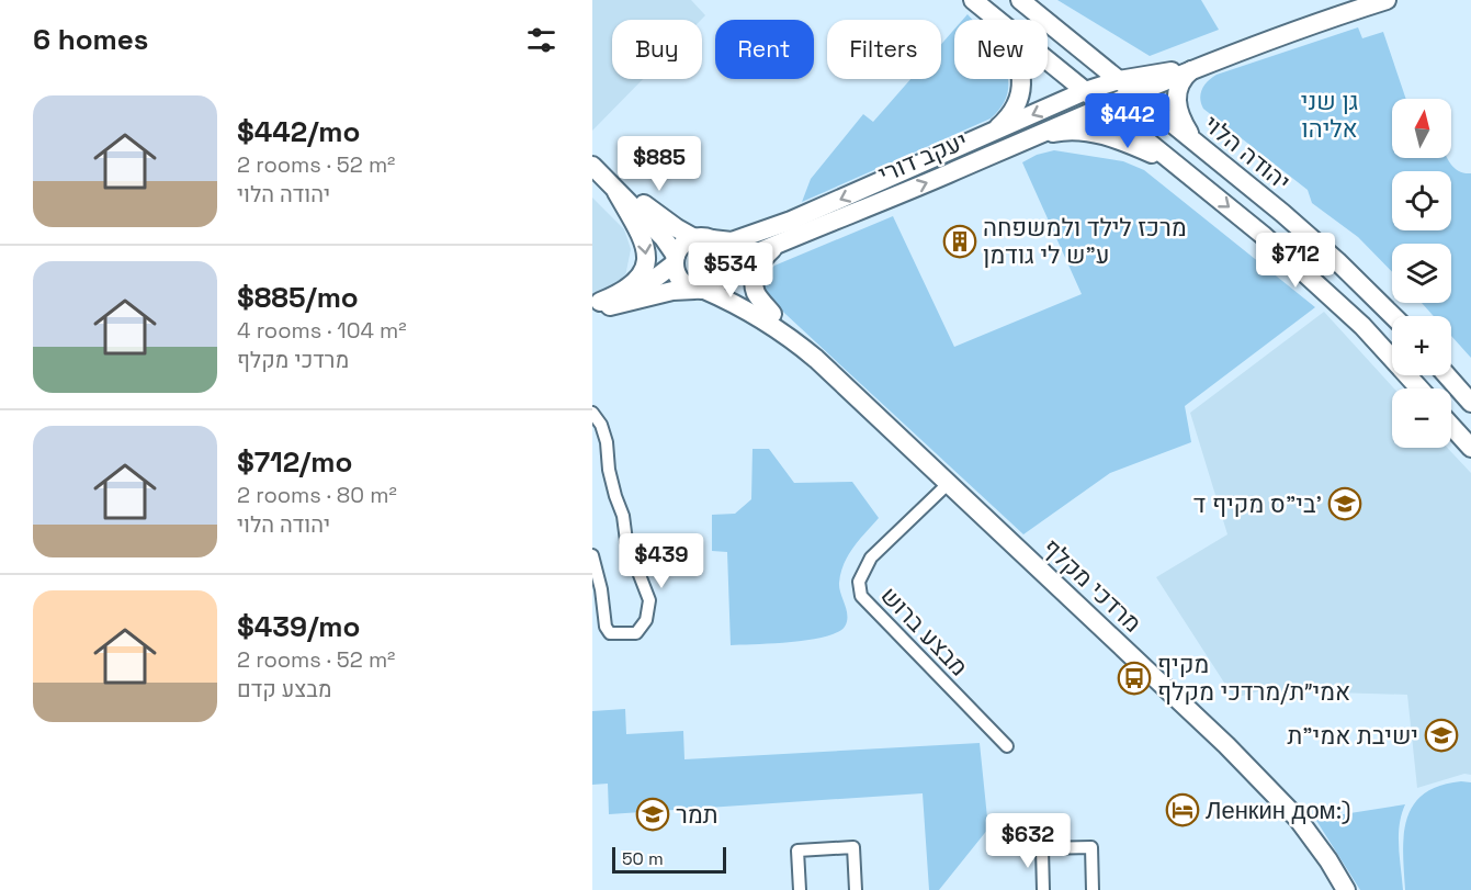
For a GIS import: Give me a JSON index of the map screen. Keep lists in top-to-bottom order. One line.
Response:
{"streets":{"street":["יהודה הלוי","יעקב דורי","מרדכי מקלף","מבצע ברוש"]},"crossings":[["יהודה הלוי","יעקב דורי"],["יעקב דורי","מרדכי מקלף"],["מרדכי מקלף","מבצע ברוש"]],"parks":["גן שני אליהו"],"places":{"building":["מרכז לילד ולמשפחה ע\"ש לי גודמן"],"school or university":["בי\"ס מקיף ד'","ישיבת אמי\"ת","תמר"],"bus stop":["מקיף אמי״ת/מרדכי מקלף"],"hotel":["Ленкин дом:)"]},"scale_bar":"50 m","north":"top","page":{"heading":"6 homes","chip":["Buy","Rent","Filters","New"],"list":[{"name":"$442/mo","note":"2 rooms · 52 m² · יהודה הלוי"},{"name":"$885/mo","note":"4 rooms · 104 m² · מרדכי מקלף"},{"name":"$712/mo","note":"2 rooms · 80 m² · יהודה הלוי"},{"name":"$439/mo","note":"2 rooms · 52 m² · מבצע קדם"}],"price":["$442","$885","$712","$534","$439","$632"],"map_buttons":["+","−"],"scale":"50 m"}}
